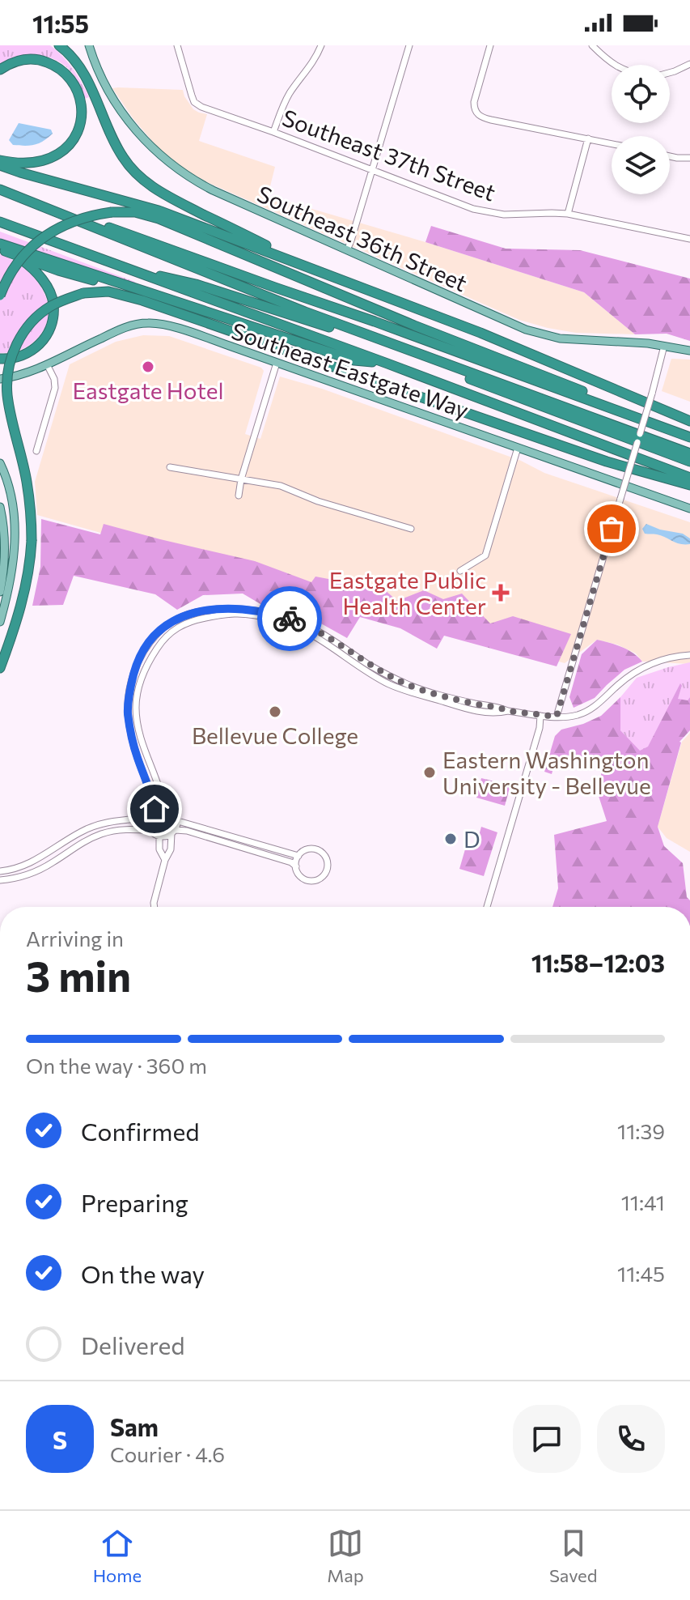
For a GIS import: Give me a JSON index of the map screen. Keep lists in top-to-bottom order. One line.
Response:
{"streets":{"main road":["Southeast 36th Street","Southeast Eastgate Way"],"street":["Southeast 37th Street"]},"places":{"other":["Eastgate Hotel","Bellevue College","Eastern Washington University - Bellevue","D"],"health":["Eastgate Public Health Center"]},"page":{"status":"11:55","heading":["3 min","Arriving in","11:58–12:03"],"panel":["Sam","Courier · 4.6"],"bar":"On the way · 360 m","list":[["Confirmed","11:39"],["Preparing","11:41"],["On the way","11:45"],"Delivered"],"round":"S","tabs":["Home","Map","Saved"]}}
